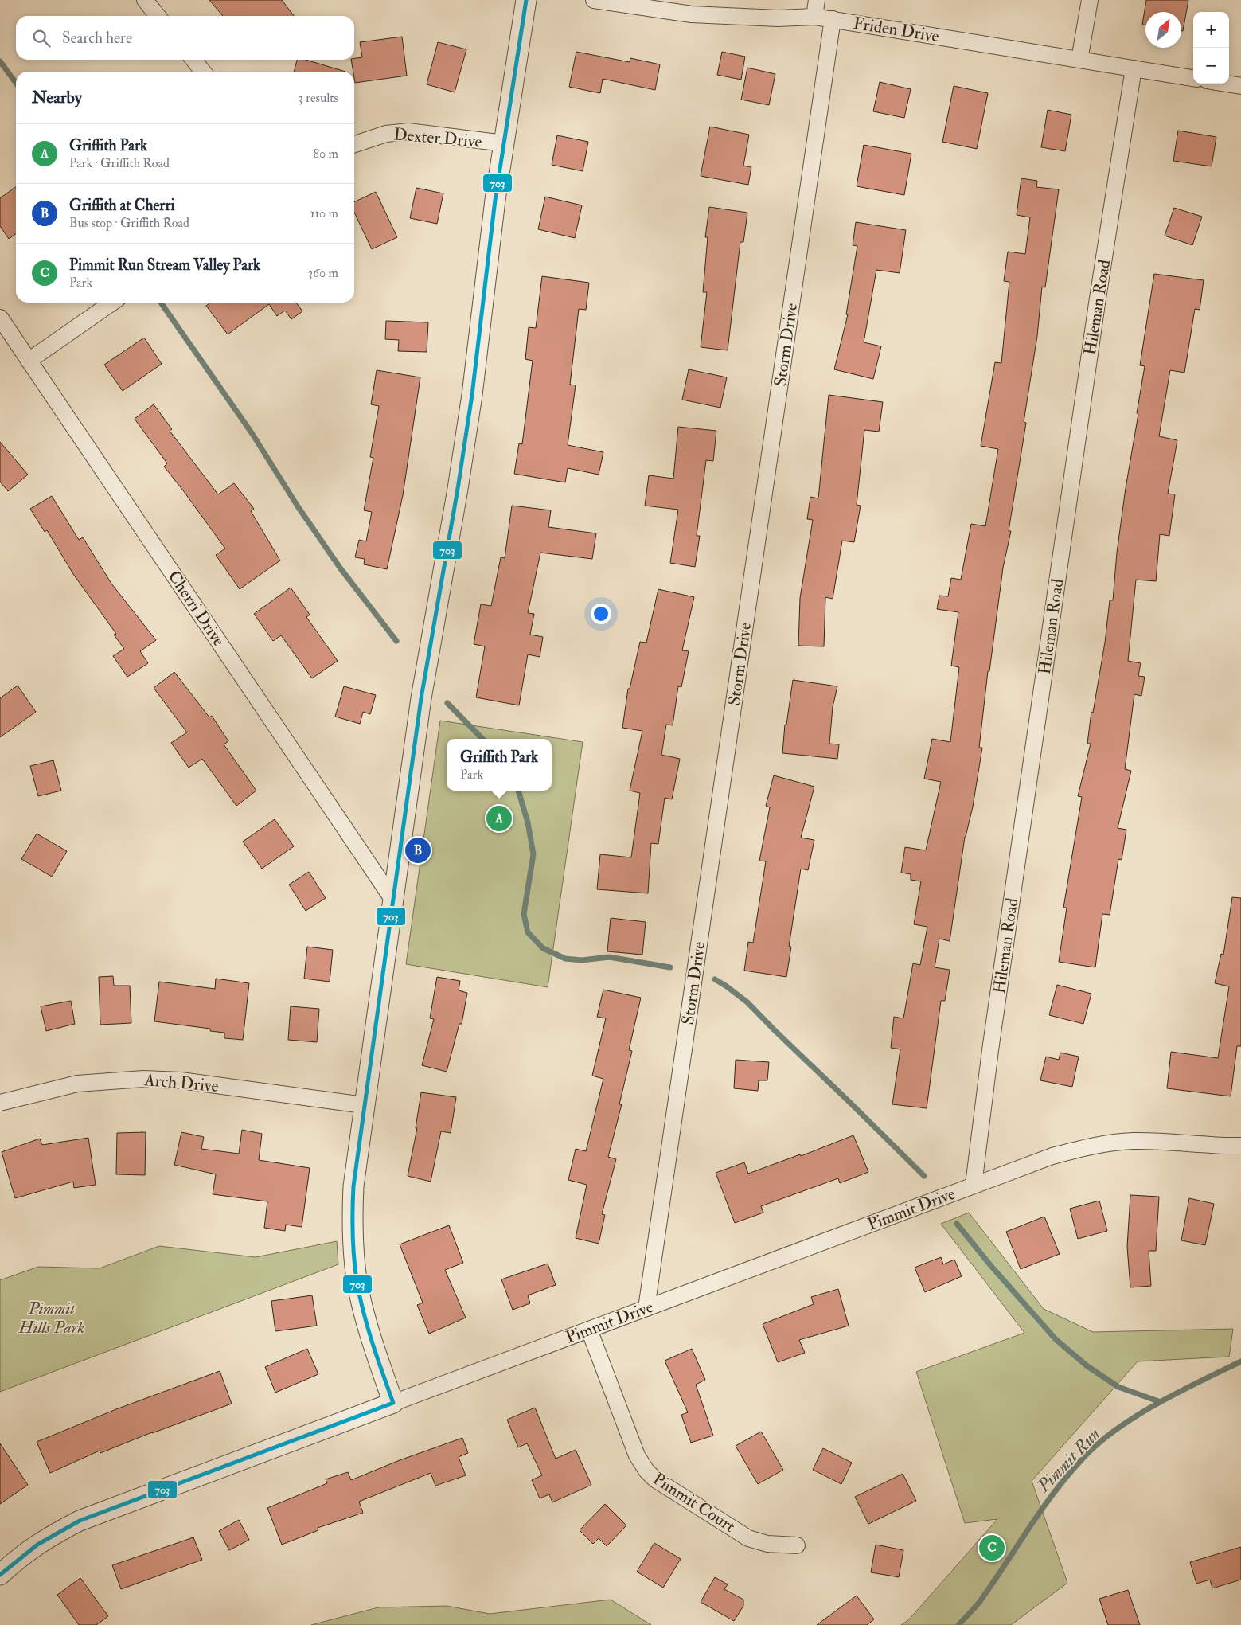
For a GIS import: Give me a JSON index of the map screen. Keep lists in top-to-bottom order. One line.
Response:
{"streets":{"street":["Friden Drive","Dexter Drive","Hileman Road","Storm Drive","Cherri Drive","Arch Drive","Pimmit Drive","Pimmit Court"]},"crossings":[["Friden Drive","Hileman Road"],["Friden Drive","Storm Drive"],["Hileman Road","Pimmit Drive"],["Storm Drive","Pimmit Drive"],["Pimmit Drive","Pimmit Court"]],"water":["Pimmit Run"],"parks":["Pimmit Hills Park"],"lines":["transit line 703"],"north":"top right","page":{"map_buttons":["+","−"],"search":"Search here","heading":["Nearby","3 results"],"list":[{"mark":"A","name":"Griffith Park","note":"Park · Griffith Road","value":"80 m"},{"mark":"B","name":"Griffith at Cherri","note":"Bus stop · Griffith Road","value":"110 m"},{"mark":"C","name":"Pimmit Run Stream Valley Park","note":"Park","value":"360 m"}],"popup":["Griffith Park","Park"],"pins":["A","B","C"]}}
